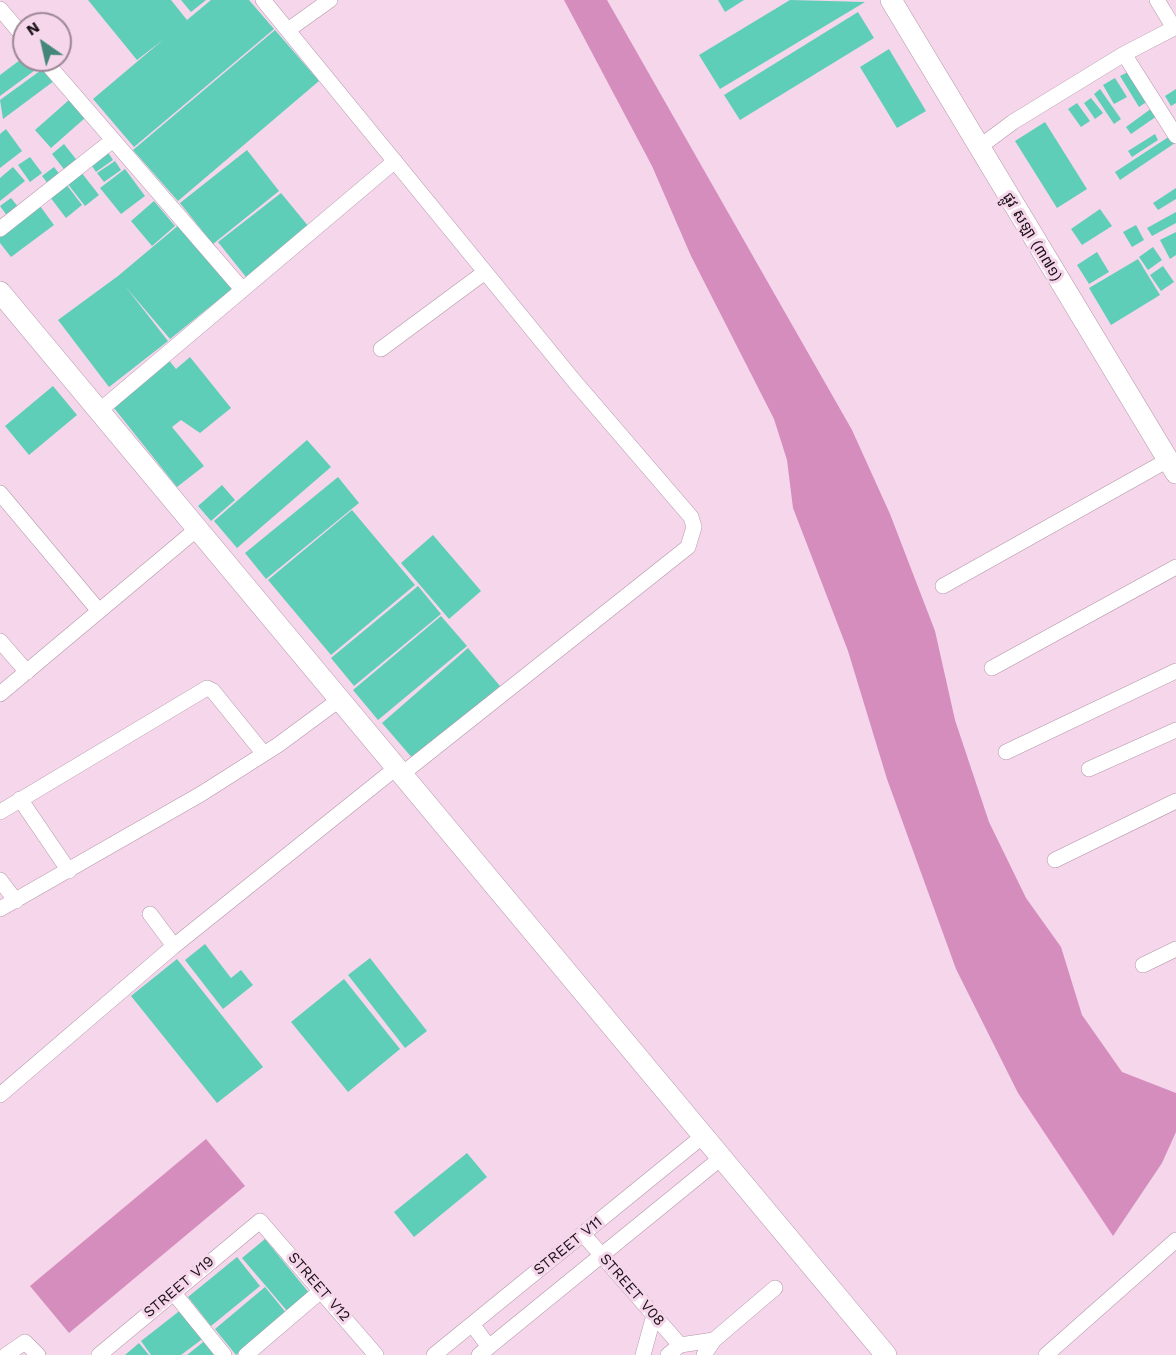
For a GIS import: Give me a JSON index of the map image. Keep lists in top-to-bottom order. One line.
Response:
{"streets":{"street":["ផ្លូវ សឡា (៣៧១)","STREET V11","STREET V19","STREET V12","STREET V08"]},"crossings":[["STREET V11","STREET V08"],["STREET V19","STREET V12"]],"north":"top left"}
